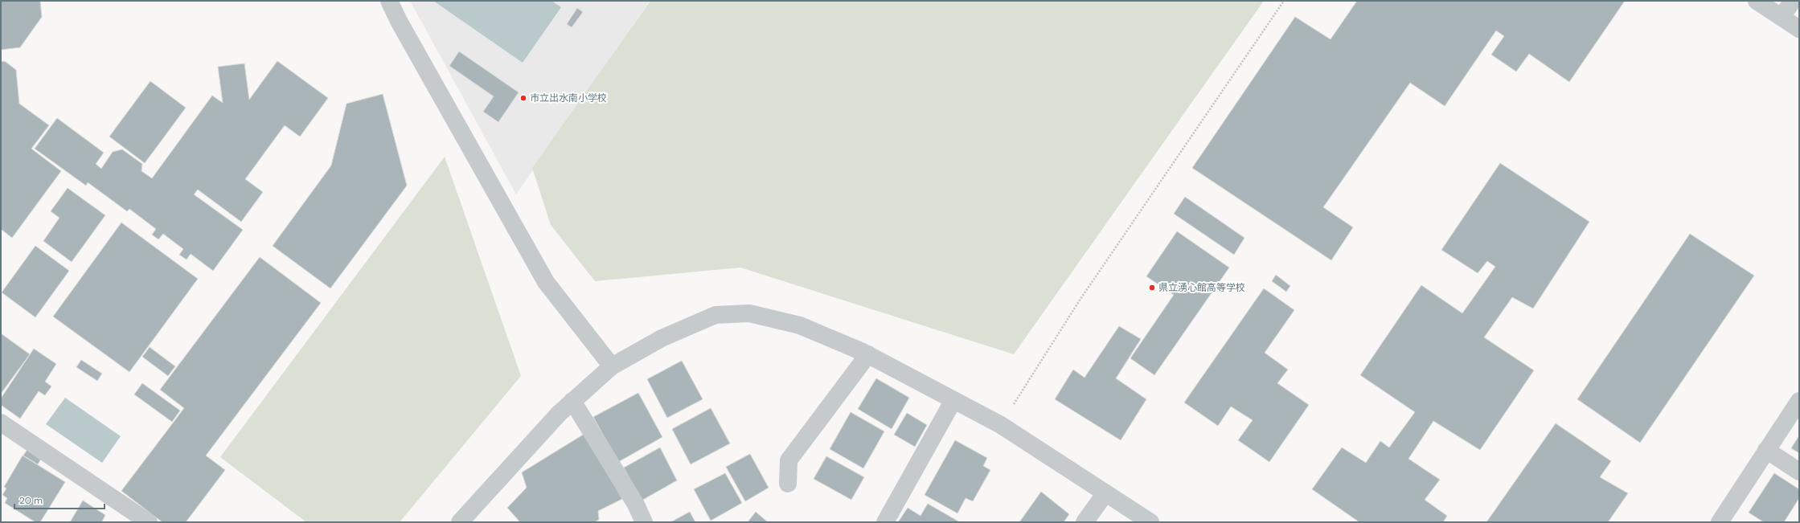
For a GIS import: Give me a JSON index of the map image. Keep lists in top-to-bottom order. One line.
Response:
{"places":["市立出水南小学校","県立湧心館高等学校"],"scale_bar":"20 m"}
